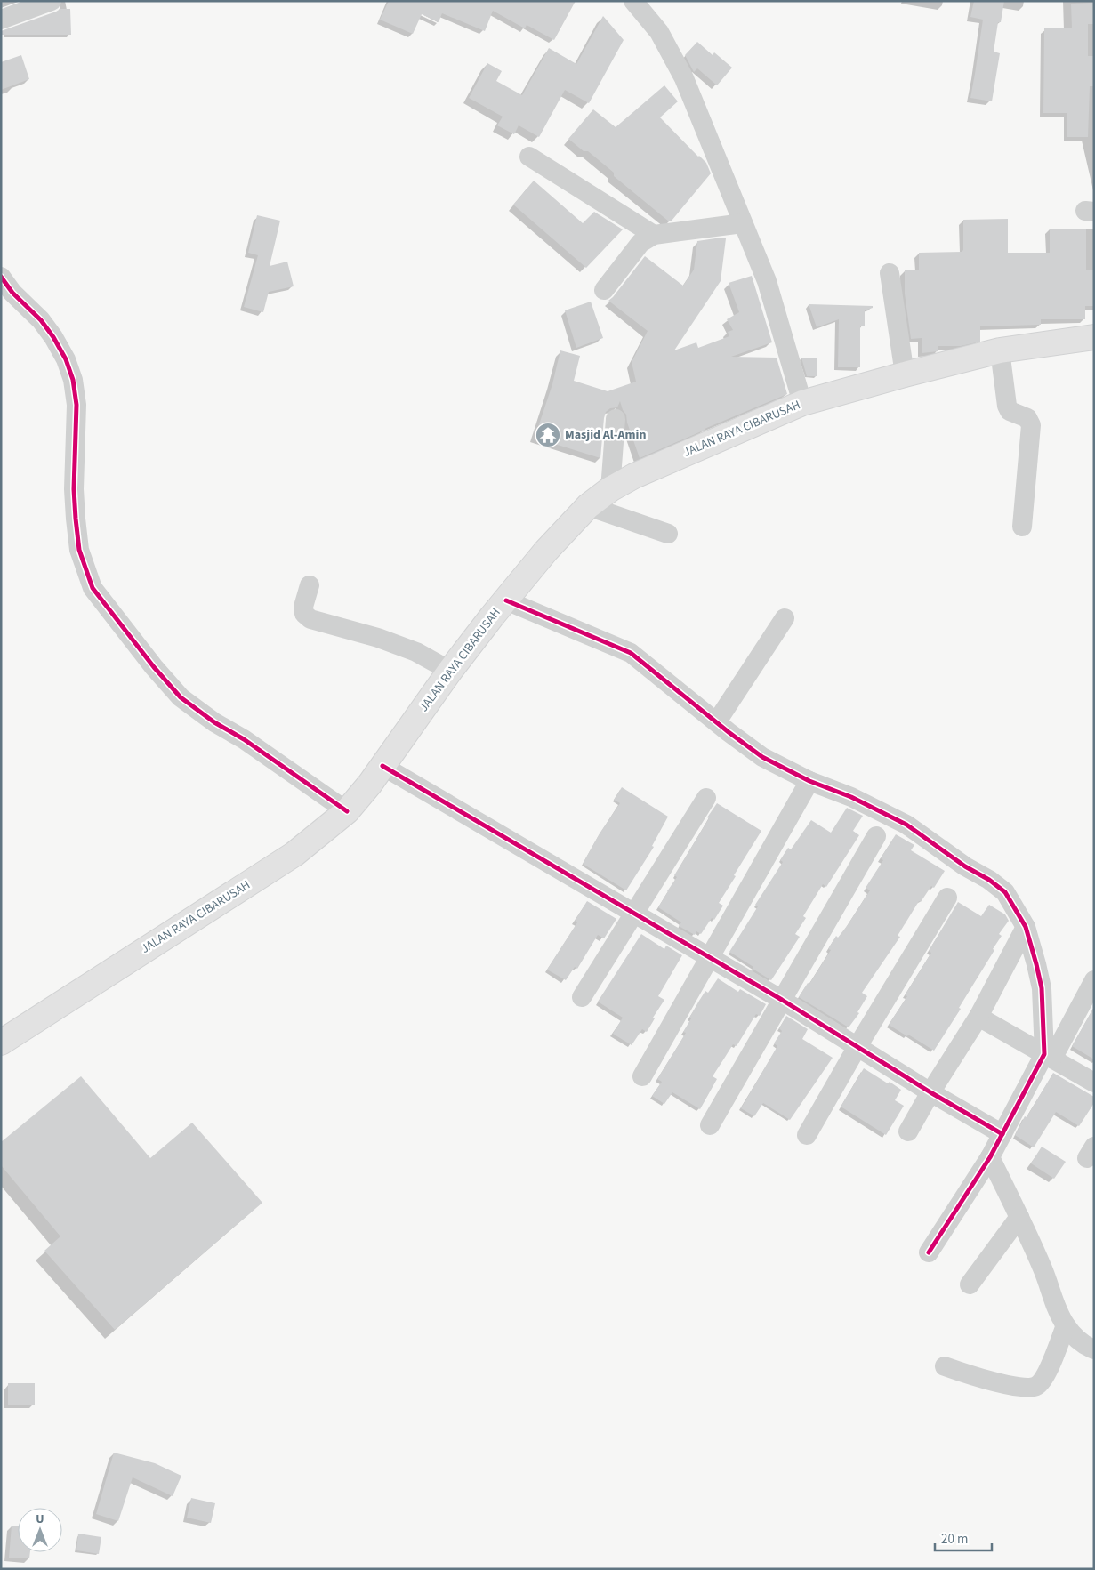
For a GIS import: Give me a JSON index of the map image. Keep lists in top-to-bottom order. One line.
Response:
{"streets":{"main road":["JALAN RAYA CIBARUSAH"]},"places":{"temple":["Masjid Al-Amin"]},"scale_bar":"20 m","north":"top"}
